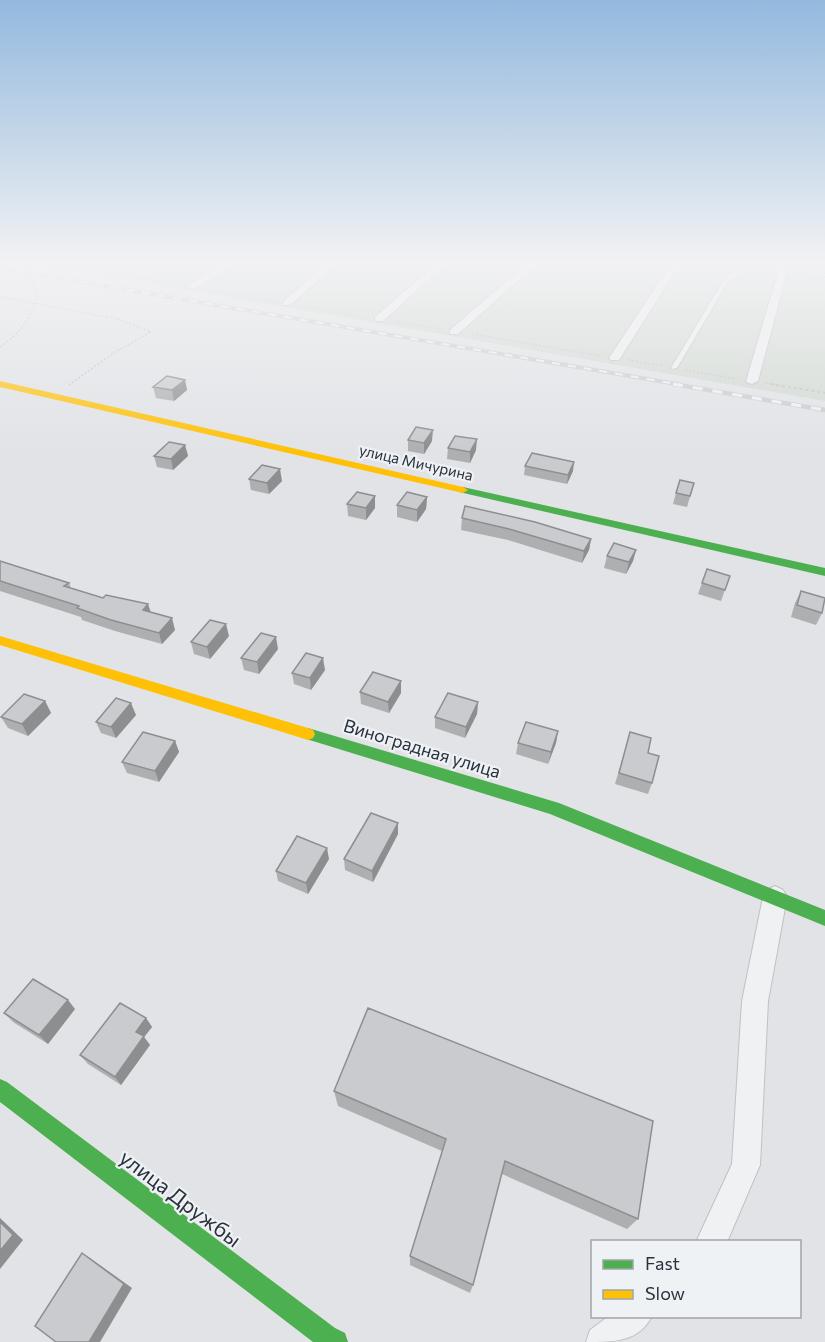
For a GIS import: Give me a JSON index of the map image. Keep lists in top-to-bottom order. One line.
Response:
{"streets":{"street":["улица Мичурина","Виноградная улица","улица Дружбы"]},"legend":["Fast","Slow"]}
